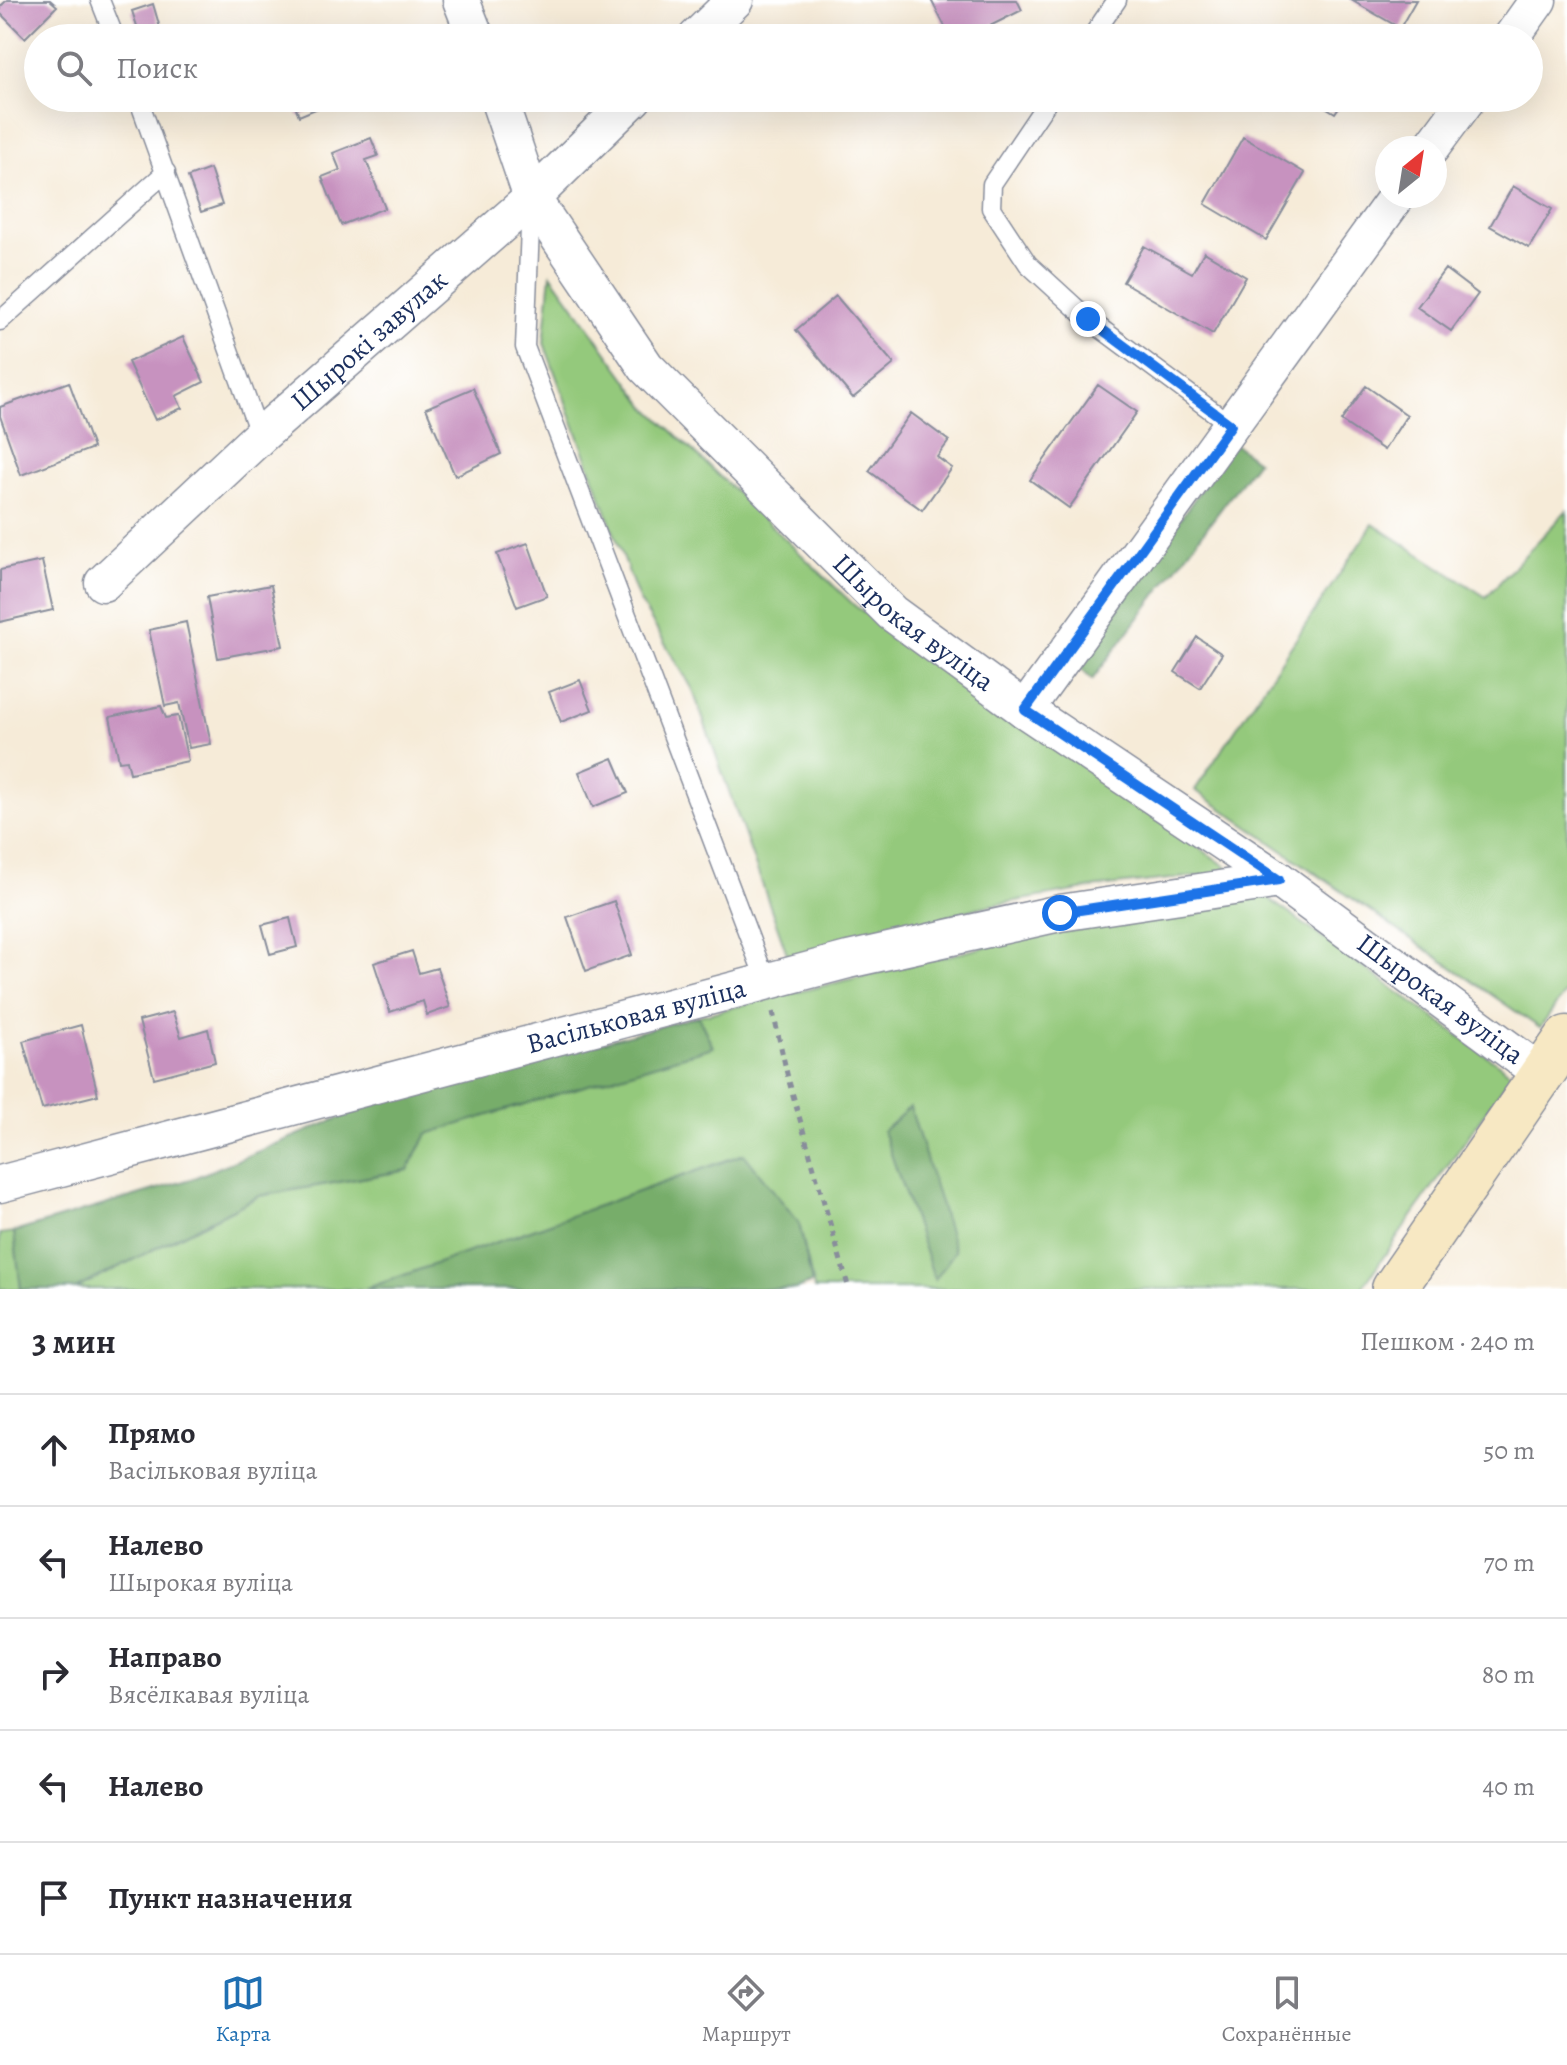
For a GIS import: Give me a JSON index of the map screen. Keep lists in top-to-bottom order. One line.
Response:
{"streets":{"street":["Шырокі завулак","Шырокая вуліца","Васільковая вуліца"]},"crossings":[["Шырокі завулак","Шырокая вуліца"],["Шырокая вуліца","Васільковая вуліца"]],"north":"top right","page":{"search":"Поиск","heading":["3 мин","Пешком · 240 m"],"list":[["Прямо","Васільковая вуліца","50 m"],["Налево","Шырокая вуліца","70 m"],["Направо","Вясёлкавая вуліца","80 m"],["Налево","40 m"],"Пункт назначения"],"nav":["Карта","Маршрут","Сохранённые"]}}
